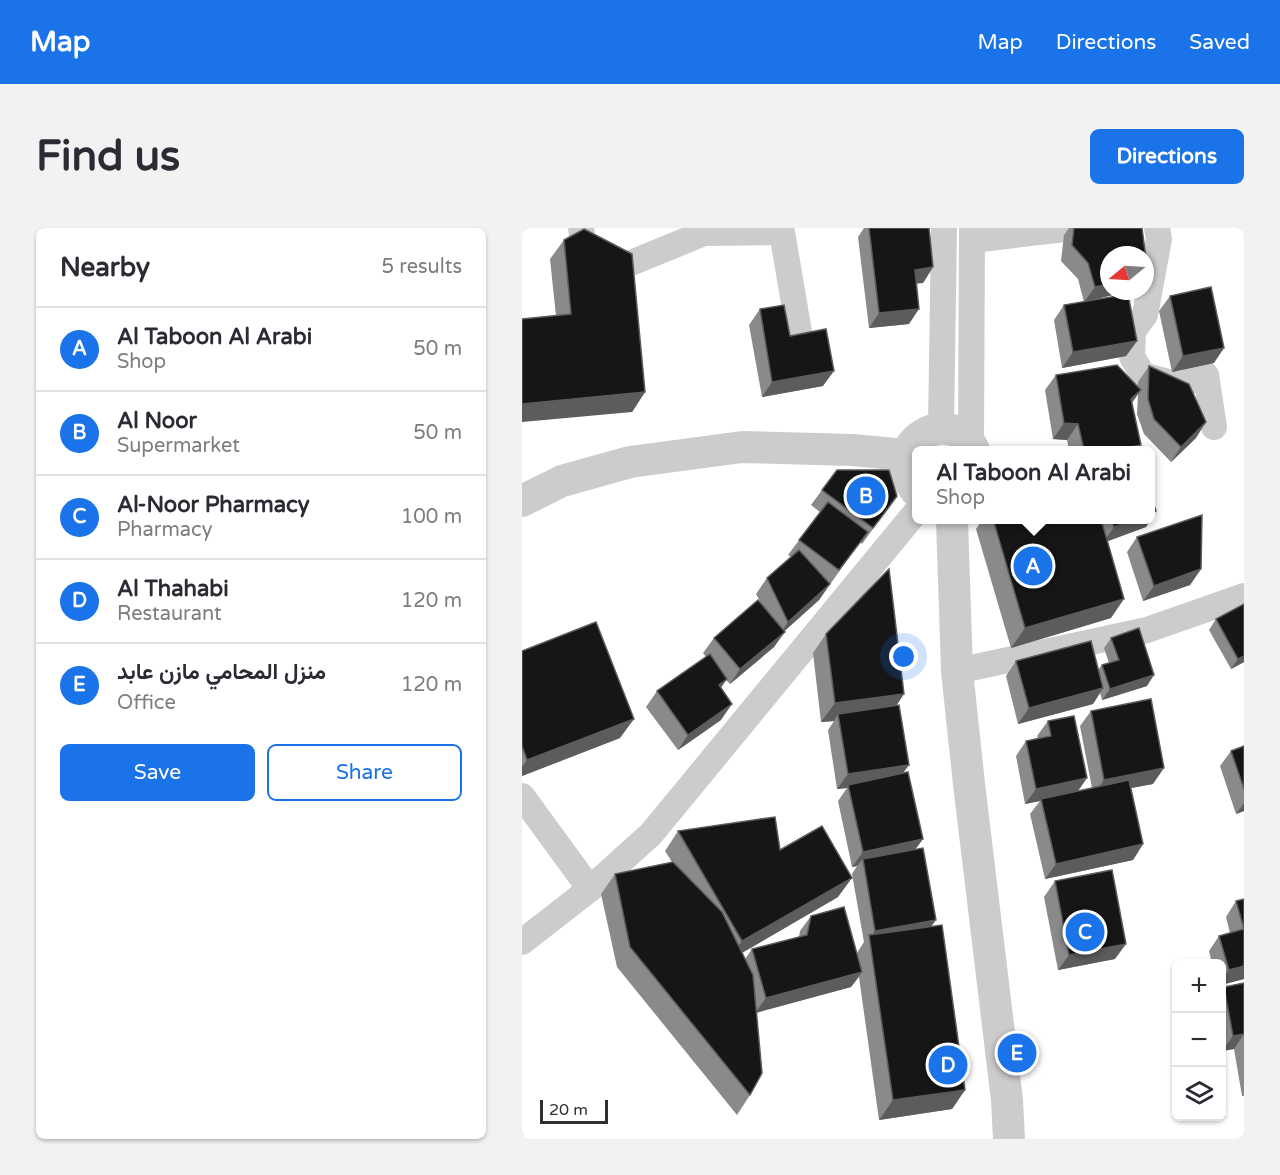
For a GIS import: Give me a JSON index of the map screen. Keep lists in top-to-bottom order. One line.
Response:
{"scale_bar":"20 m","north":"left","page":{"header":"Map","nav":["Map","Directions","Saved"],"buttons":["Directions",["Save","Share"]],"title":"Find us","heading":["Nearby","5 results"],"list":[{"mark":"A","name":"Al Taboon Al Arabi","note":"Shop","value":"50 m"},{"mark":"B","name":"Al Noor","note":"Supermarket","value":"50 m"},{"mark":"C","name":"Al-Noor Pharmacy","note":"Pharmacy","value":"100 m"},{"mark":"D","name":"Al Thahabi","note":"Restaurant","value":"120 m"},{"mark":"E","name":"منزل المحامي مازن عابد","note":"Office","value":"120 m"}],"popup":["Al Taboon Al Arabi","Shop"],"pins":["B","A","C","E","D"],"map_buttons":["+","−"],"scale":"20 m"}}
